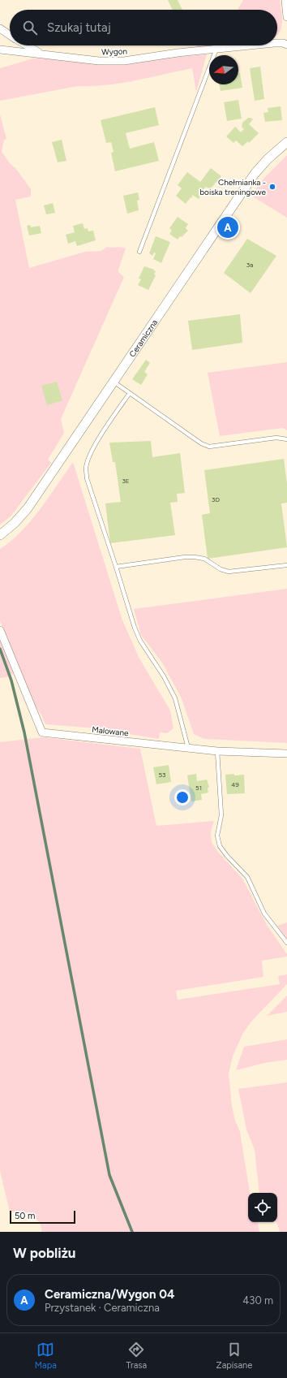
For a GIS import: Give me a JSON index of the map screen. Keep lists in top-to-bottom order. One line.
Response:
{"streets":{"street":["Wygon","Ceramiczna","Malowane"]},"places":["Chełmianka - boiska treningowe"],"house_numbers":["3a","3E","3D","53","49","51"],"scale_bar":"50 m","north":"left","page":{"search":"Szukaj tutaj","pins":"A","scale":"50 m","heading":"W pobliżu","list":[{"mark":"A","name":"Ceramiczna/Wygon 04","note":"Przystanek · Ceramiczna","value":"430 m"}],"nav":["Mapa","Trasa","Zapisane"]}}
